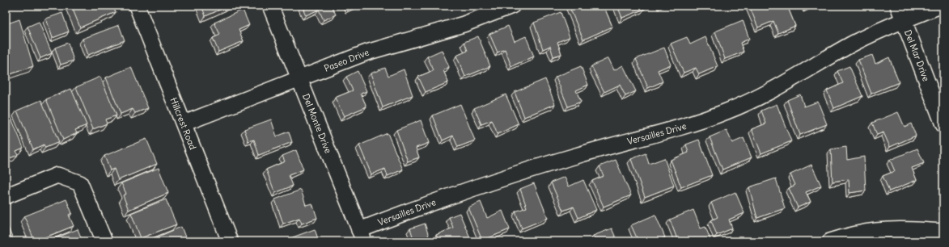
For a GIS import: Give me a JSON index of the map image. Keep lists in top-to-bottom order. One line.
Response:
{"streets":{"street":["Del Mar Drive","Paseo Drive","Hillcrest Road","Del Monte Drive","Versailles Drive"]},"crossings":[["Del Mar Drive","Versailles Drive"],["Paseo Drive","Hillcrest Road"],["Paseo Drive","Del Monte Drive"],["Del Monte Drive","Versailles Drive"]]}
